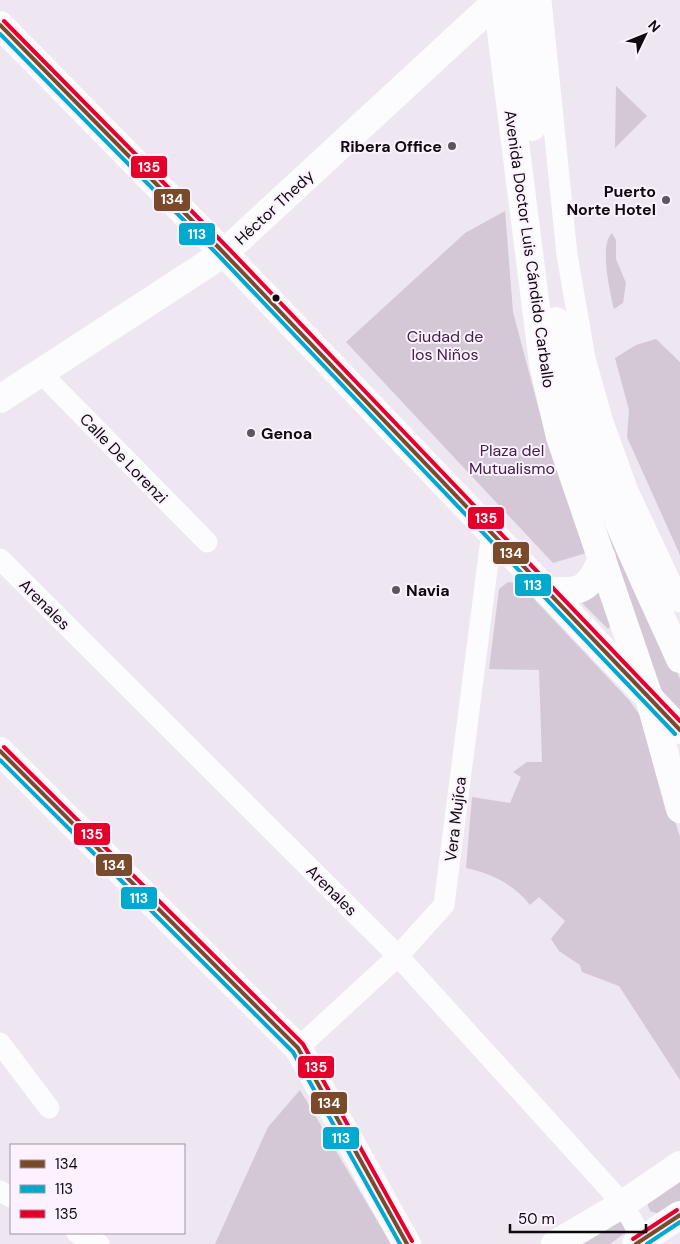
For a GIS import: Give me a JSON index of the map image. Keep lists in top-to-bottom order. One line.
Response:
{"streets":{"main road":["Héctor Thedy","Avenida Doctor Luis Cándido Carballo"],"street":["Calle De Lorenzi","Arenales","Vera Mujíca"]},"crossings":[["Héctor Thedy","Avenida Doctor Luis Cándido Carballo"],["Héctor Thedy","Calle De Lorenzi"],["Arenales","Vera Mujíca"]],"parks":["Ciudad de los Niños","Plaza del Mutualismo"],"places":["Ribera Office","Puerto Norte Hotel","Genoa","Navia"],"lines":["transit line 135","transit line 134","transit line 113"],"legend":["134","113","135"],"scale_bar":"50 m","north":"top right"}
